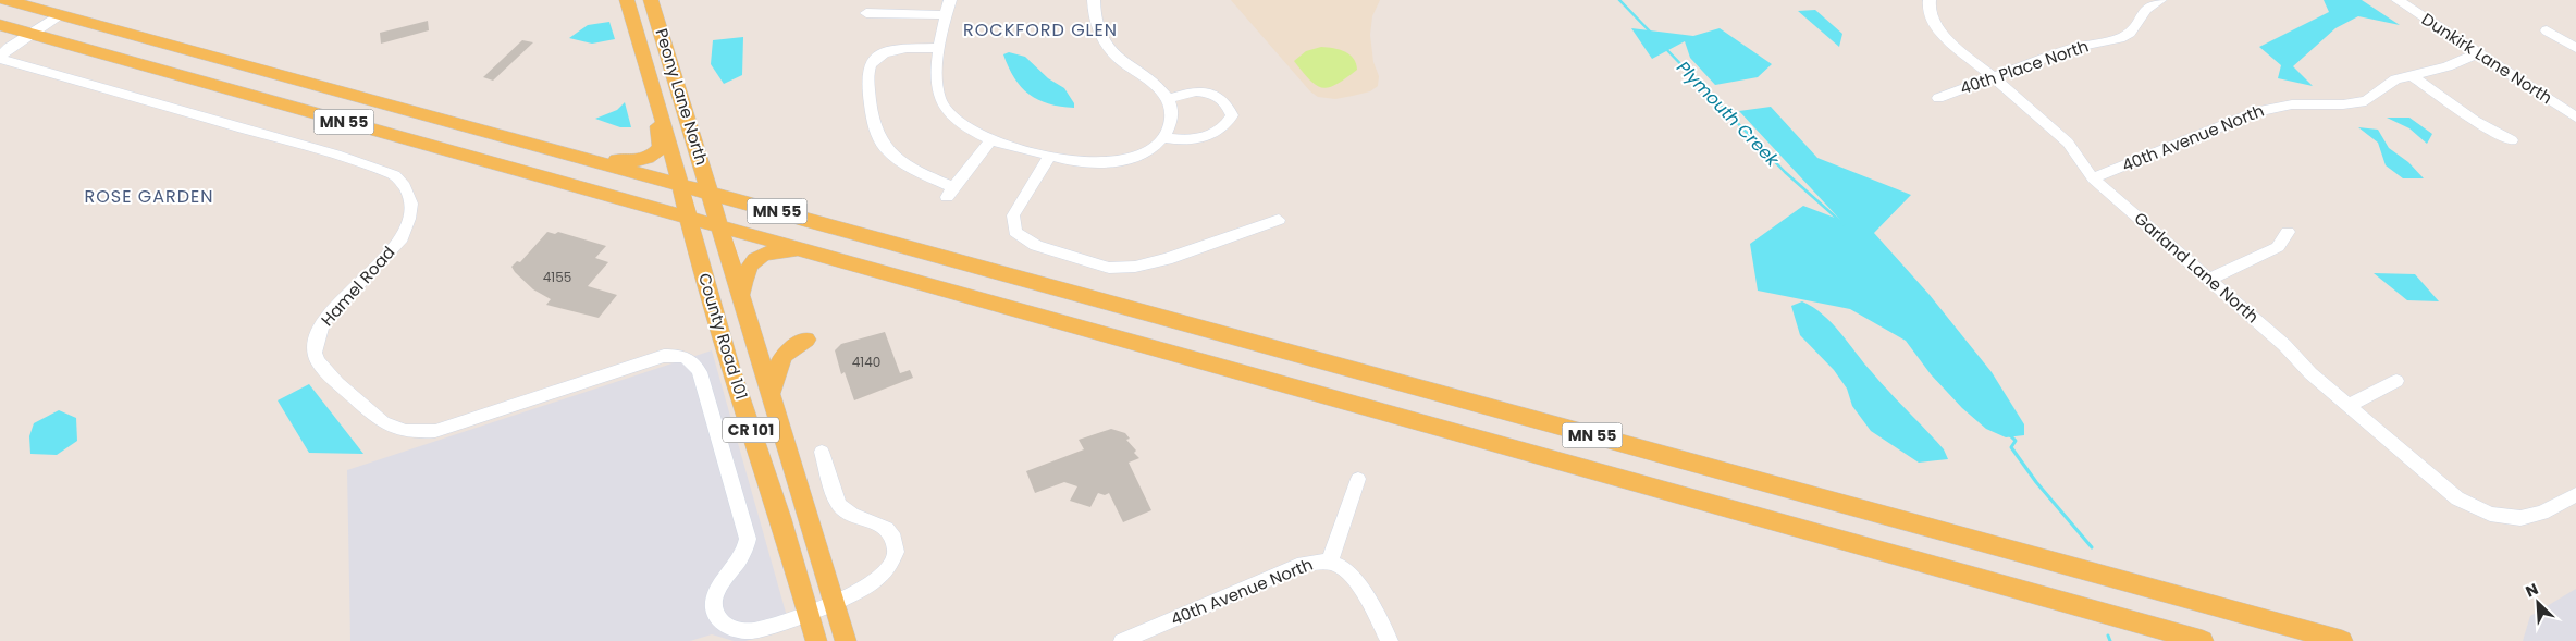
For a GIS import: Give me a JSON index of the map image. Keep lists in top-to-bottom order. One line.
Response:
{"streets":{"main road":["Peony Lane North","MN 55","County Road 101","CR 101"],"street":["Dunkirk Lane North","40th Place North","40th Avenue North","Garland Lane North","Hamel Road"]},"crossings":[["Dunkirk Lane North","40th Avenue North"],["40th Place North","Garland Lane North"],["Peony Lane North","MN 55"],["Peony Lane North","County Road 101"],["MN 55","County Road 101"],["40th Avenue North","Garland Lane North"],["Hamel Road","County Road 101"]],"districts":["ROCKFORD GLEN","ROSE GARDEN"],"water":["Plymouth Creek"],"house_numbers":["4155","4140"],"north":"top left"}
